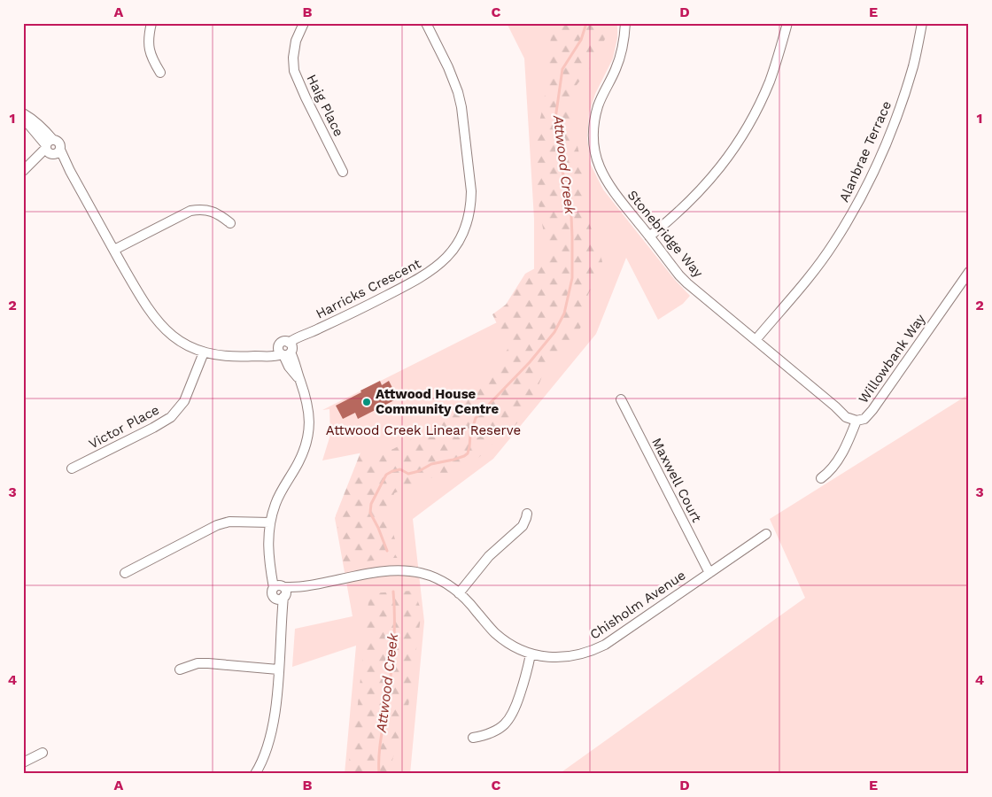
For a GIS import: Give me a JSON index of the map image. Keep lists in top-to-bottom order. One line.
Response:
{"streets":{"street":["Haig Place","Alanbrae Terrace","Stonebridge Way","Harricks Crescent","Willowbank Way","Victor Place","Maxwell Court","Chisholm Avenue"]},"crossings":[["Alanbrae Terrace","Stonebridge Way"],["Stonebridge Way","Willowbank Way"],["Harricks Crescent","Victor Place"],["Maxwell Court","Chisholm Avenue"]],"water":["Attwood Creek"],"parks":["Attwood Creek Linear Reserve"],"places":["Attwood House Community Centre"],"grid":{"columns":["A","B","C","D","E"],"rows":["1","2","3","4"]}}
